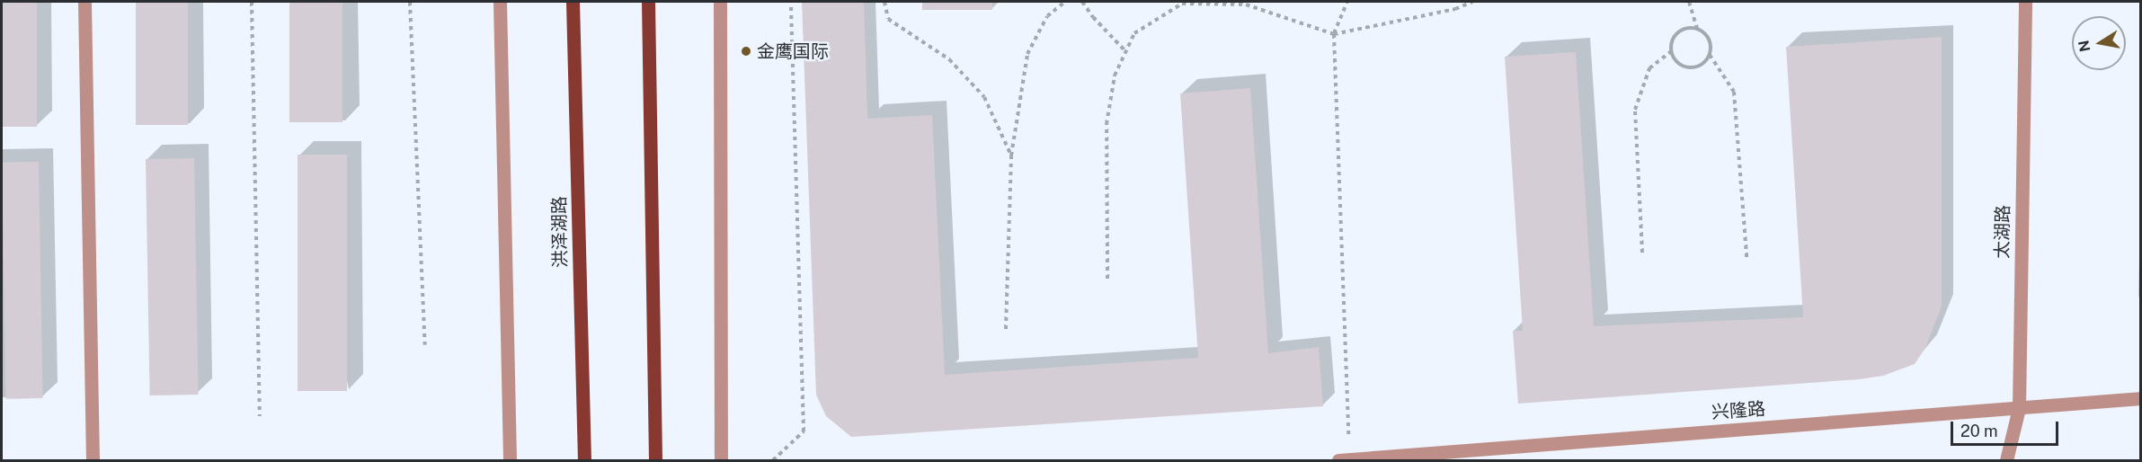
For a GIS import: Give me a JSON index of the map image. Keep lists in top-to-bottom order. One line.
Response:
{"streets":{"main road":["洪泽湖路"],"street":["太湖路","兴隆路"]},"crossings":[["太湖路","兴隆路"]],"places":["金鹰国际"],"scale_bar":"20 m","north":"left"}
